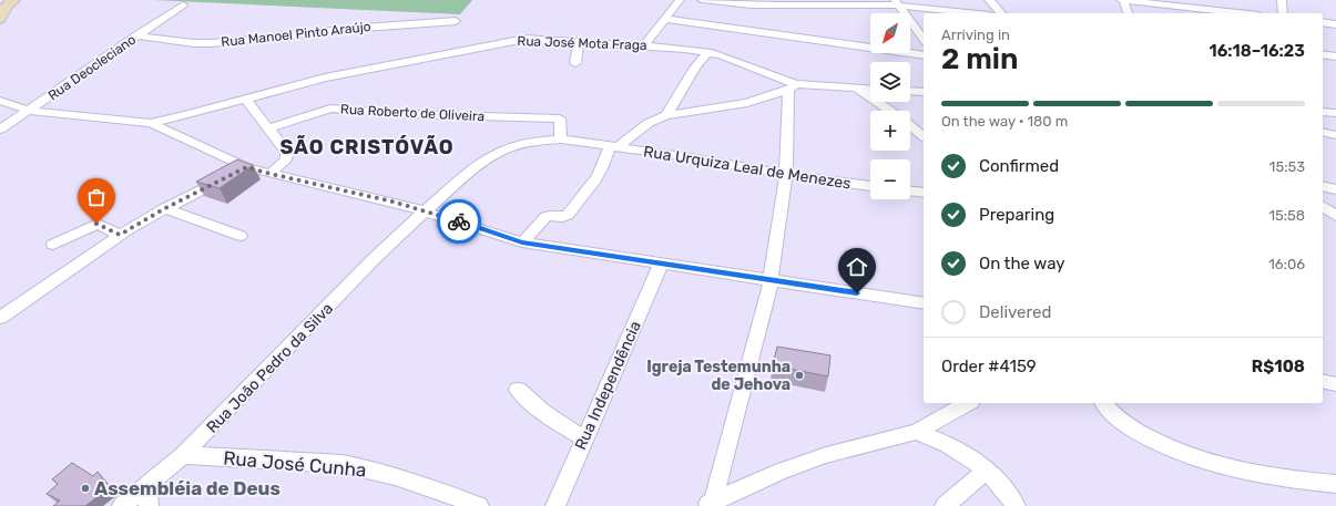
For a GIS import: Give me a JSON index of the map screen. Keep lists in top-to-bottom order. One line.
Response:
{"streets":{"street":["Rua Manoel Pinto Araújo","Rua José Mota Fraga","Rua Deocleciano","Rua Roberto de Oliveira","Rua Urquiza Leal de Menezes","Rua João Pedro da Silva","Rua Independência","Rua José Cunha"]},"crossings":[["Rua Manoel Pinto Araújo","Rua Deocleciano"],["Rua João Pedro da Silva","Rua José Cunha"]],"districts":["SÃO CRISTÓVÃO"],"places":["Igreja Testemunha de Jehova","Assembléia de Deus"],"north":"bottom left","page":{"map_buttons":["+","−"],"heading":["2 min","Arriving in","16:18–16:23"],"panel":["Order #4159","R$108"],"bar":"On the way · 180 m","list":[["Confirmed","15:53"],["Preparing","15:58"],["On the way","16:06"],"Delivered"]}}
